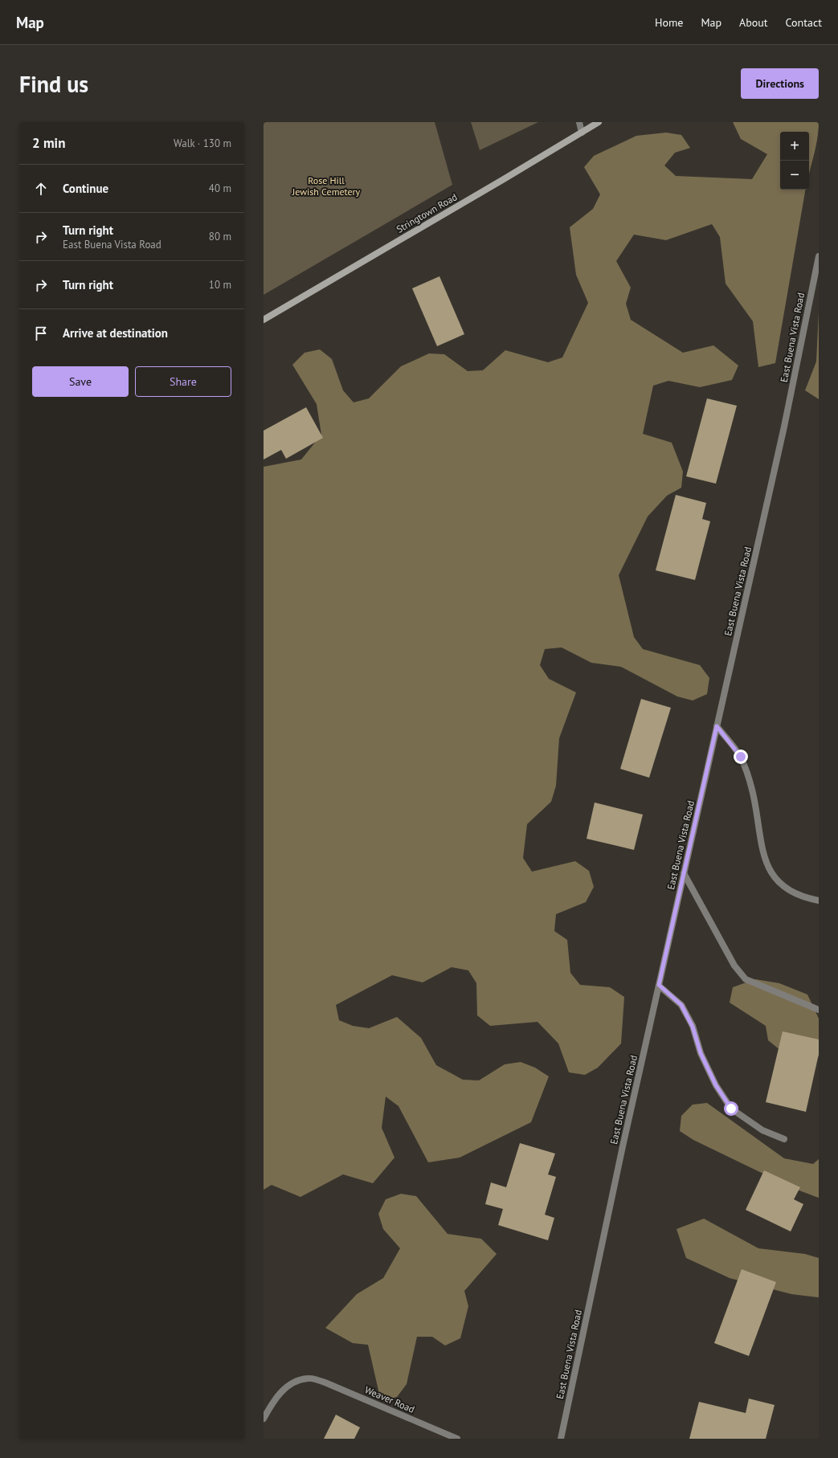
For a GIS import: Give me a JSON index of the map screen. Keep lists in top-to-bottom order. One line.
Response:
{"streets":{"main road":["Stringtown Road"],"street":["East Buena Vista Road","Weaver Road"]},"parks":["Rose Hill Jewish Cemetery"],"page":{"header":"Map","nav":["Home","Map","About","Contact"],"buttons":["Directions",["Save","Share"]],"title":"Find us","heading":["2 min","Walk · 130 m"],"map_buttons":["+","−"],"list":[["Continue","40 m"],["Turn right","East Buena Vista Road","80 m"],["Turn right","10 m"],"Arrive at destination"]}}
